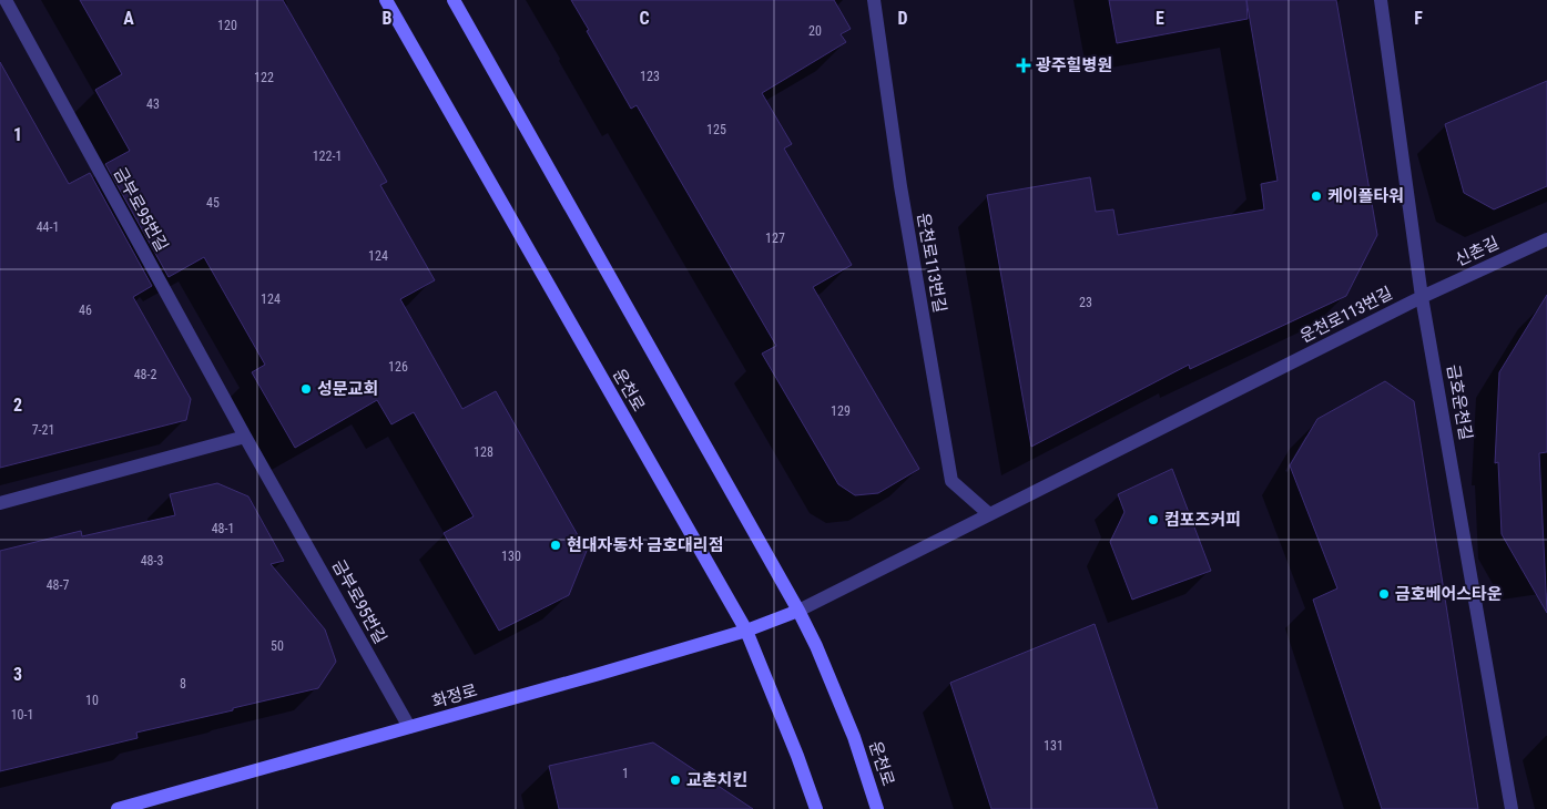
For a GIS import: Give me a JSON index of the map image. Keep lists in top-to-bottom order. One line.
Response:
{"streets":{"street":["금부로95번길","신촌길","운천로113번길","운천로","금호운천길","화정로"]},"crossings":[["금부로95번길","화정로"],["신촌길","운천로113번길"],["신촌길","금호운천길"],["운천로113번길","운천로"],["운천로113번길","금호운천길"],["운천로113번길","화정로"],["운천로","화정로"]],"places":{"health":["광주힐병원"],"other":["케이폴타워","성문교회","컴포즈커피","현대자동차 금호대리점","금호베어스타운","교촌치킨"]},"house_numbers":["120","20","123","122","43","125","122-1","45","44-1","127","124","124","23","46","126","48-2","129","7-21","128","48-1","130","48-3","48-7","50","8","10","10-1","131","1"],"grid":{"columns":["A","B","C","D","E","F"],"rows":["1","2","3"]}}
